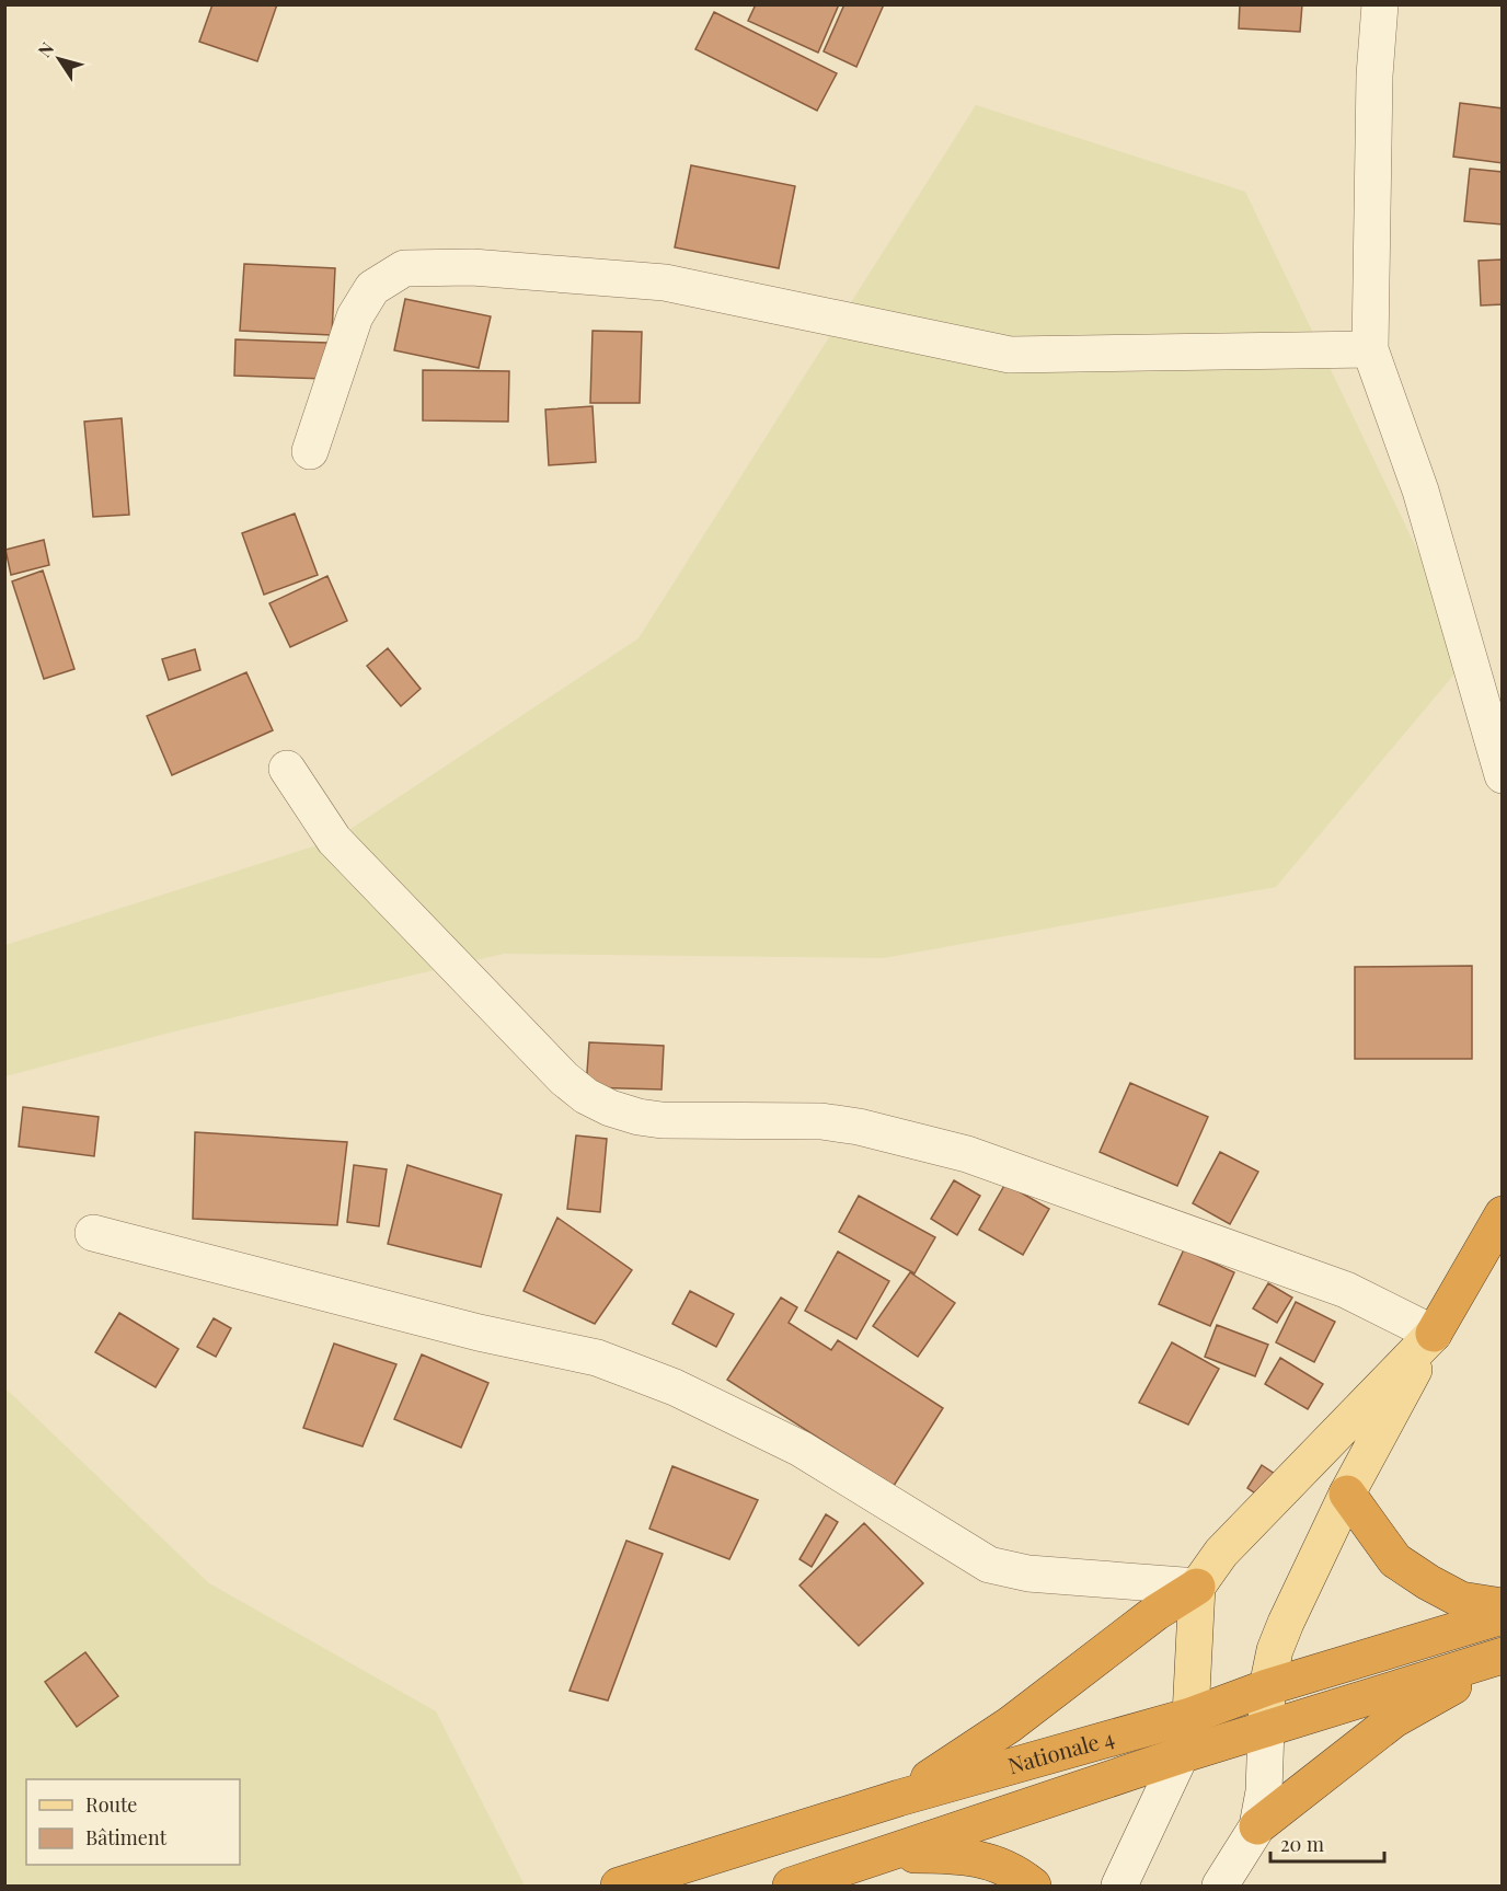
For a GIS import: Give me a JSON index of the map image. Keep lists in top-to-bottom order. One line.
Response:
{"streets":{"highway":["Nationale 4"]},"legend":["Route","Bâtiment"],"scale_bar":"20 m","north":"top left"}
